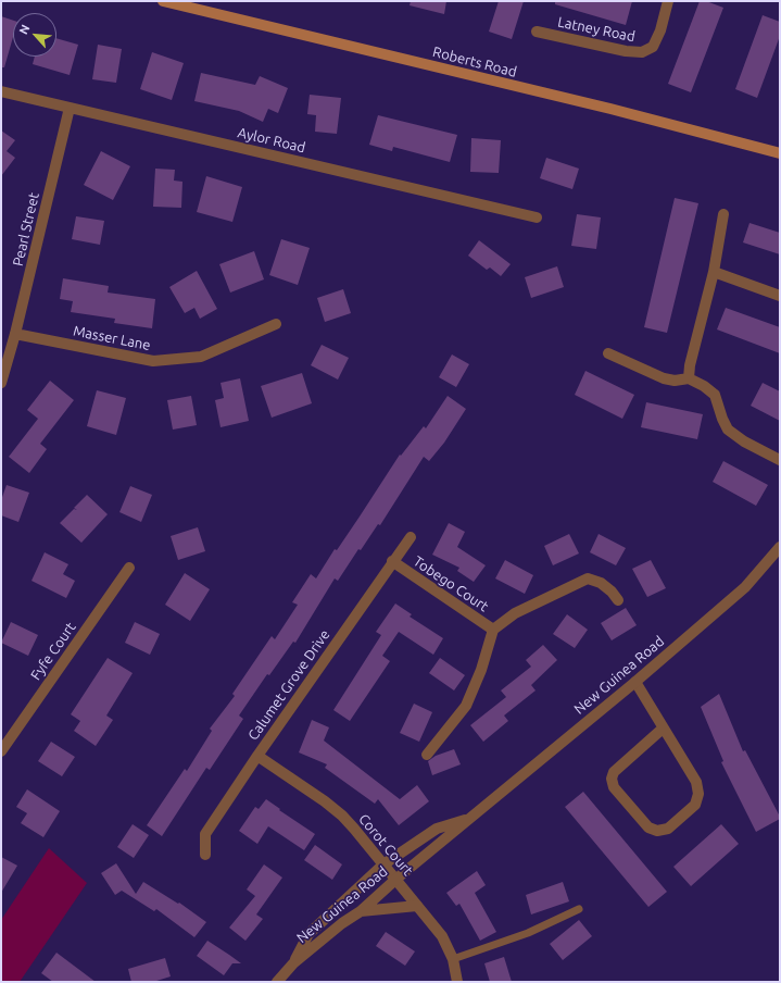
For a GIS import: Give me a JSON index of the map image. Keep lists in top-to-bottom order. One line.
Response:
{"streets":{"main road":["Roberts Road"],"street":["Latney Road","Aylor Road","Pearl Street","Masser Lane","Tobego Court","Fyfe Court","New Guinea Road","Calumet Grove Drive","Corot Court"]},"crossings":[["Aylor Road","Pearl Street"],["Pearl Street","Masser Lane"],["Tobego Court","Calumet Grove Drive"],["New Guinea Road","Corot Court"],["Calumet Grove Drive","Corot Court"]],"north":"top left"}
